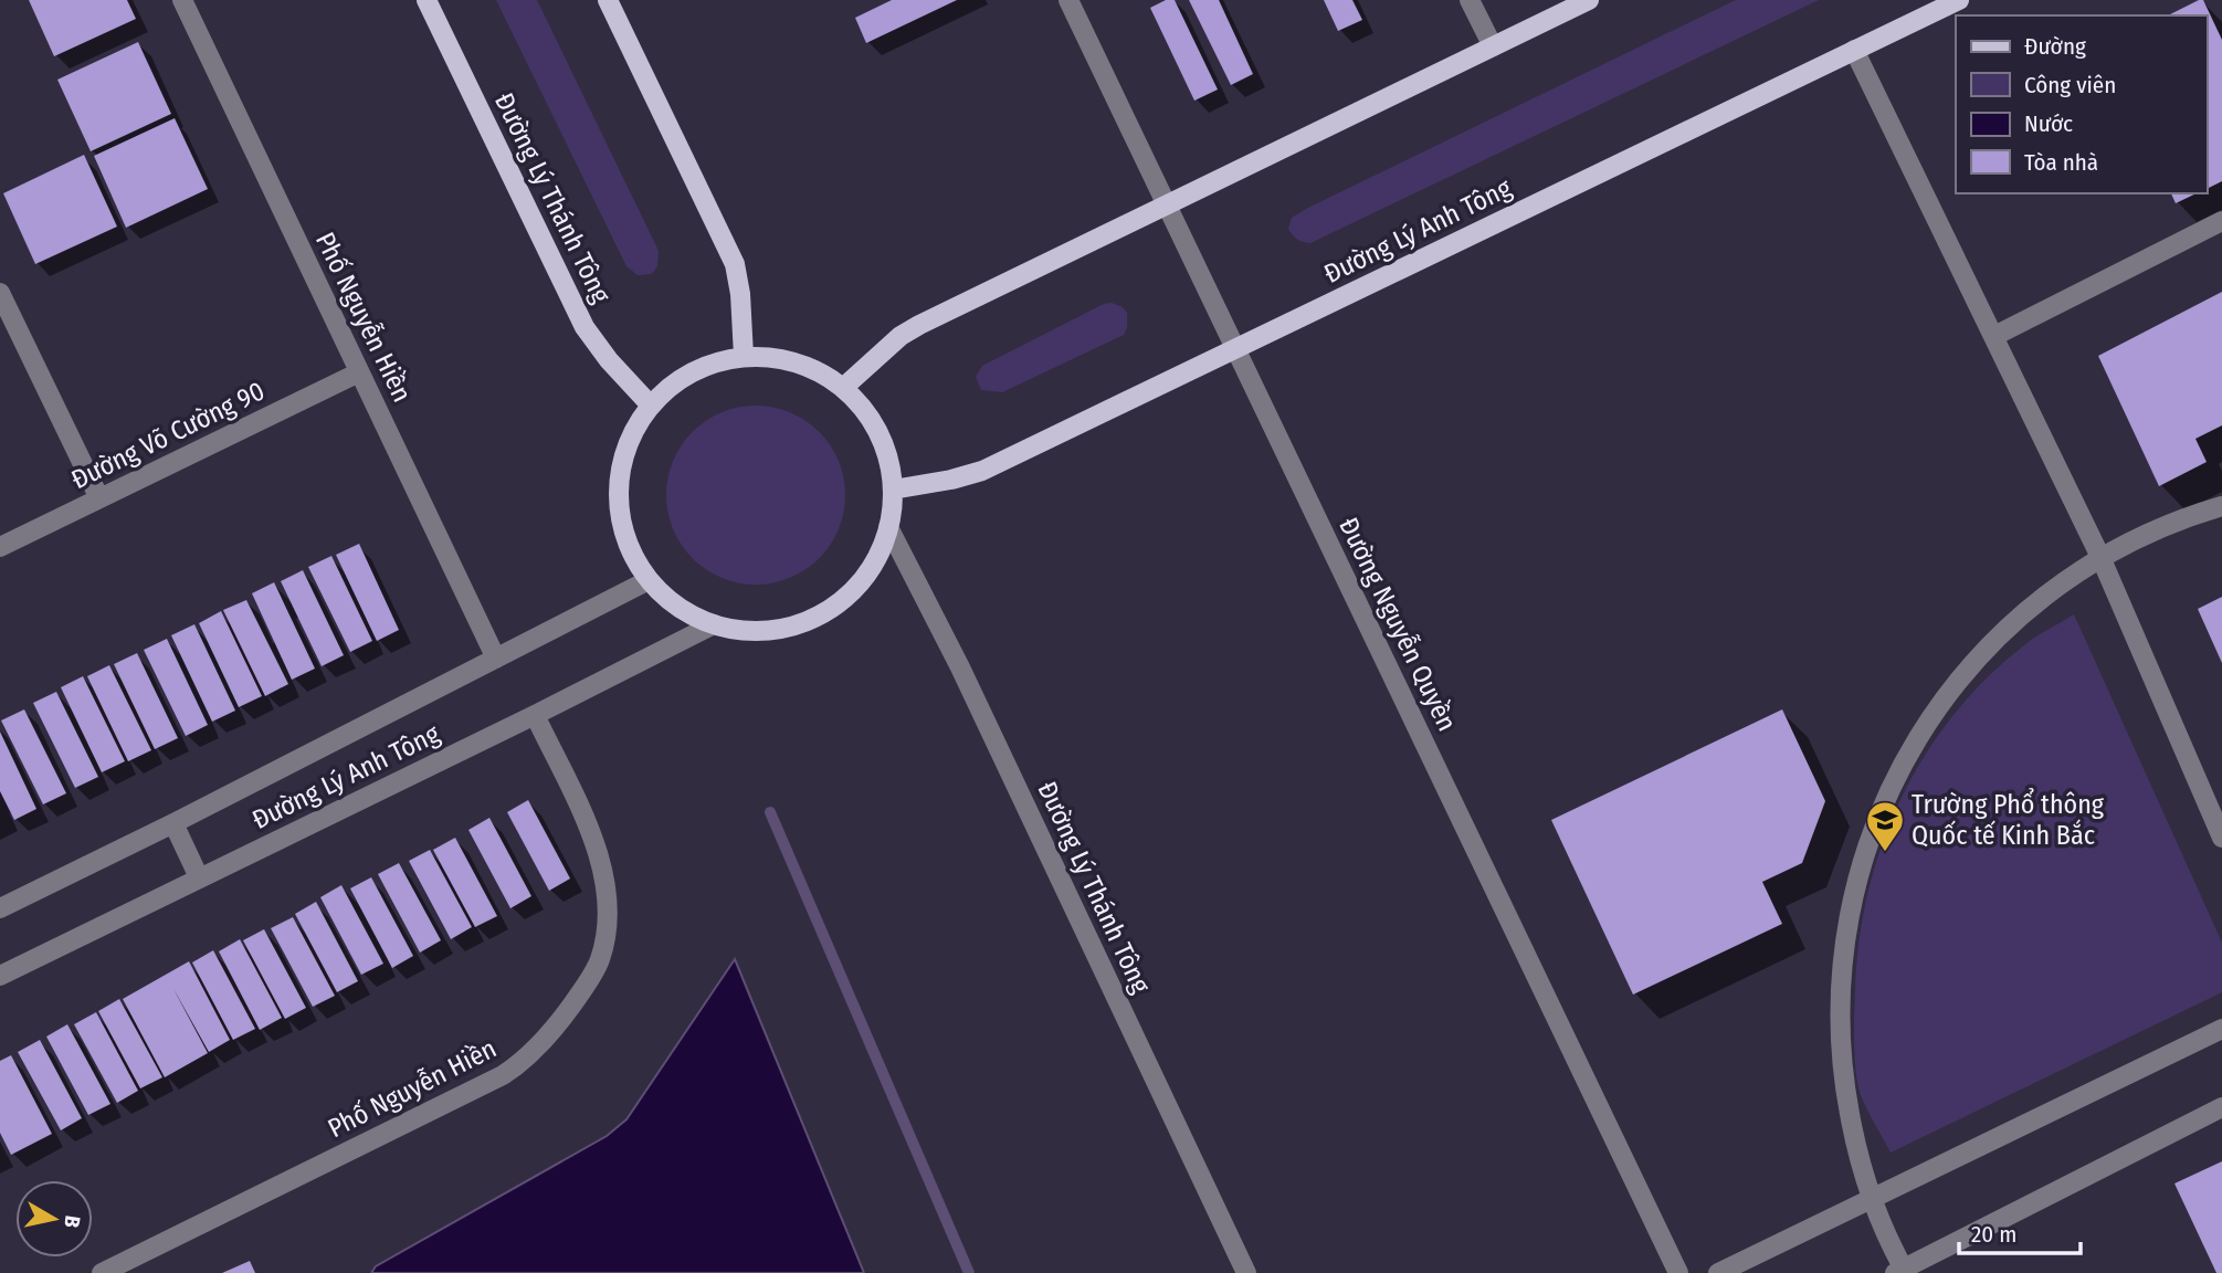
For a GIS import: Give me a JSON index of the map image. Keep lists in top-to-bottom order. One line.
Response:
{"streets":{"main road":["Đường Lý Thánh Tông","Đường Lý Anh Tông"],"street":["Phố Nguyễn Hiền","Đường Võ Cường 90","Đường Nguyễn Quyền"]},"crossings":[["Đường Lý Thánh Tông","Đường Lý Anh Tông"],["Đường Lý Anh Tông","Phố Nguyễn Hiền"],["Đường Lý Anh Tông","Đường Nguyễn Quyền"],["Phố Nguyễn Hiền","Đường Võ Cường 90"]],"places":{"school or university":["Trường Phổ thông Quốc tế Kinh Bắc"]},"legend":["Đường","Công viên","Nước","Tòa nhà"],"scale_bar":"20 m","north":"right"}
